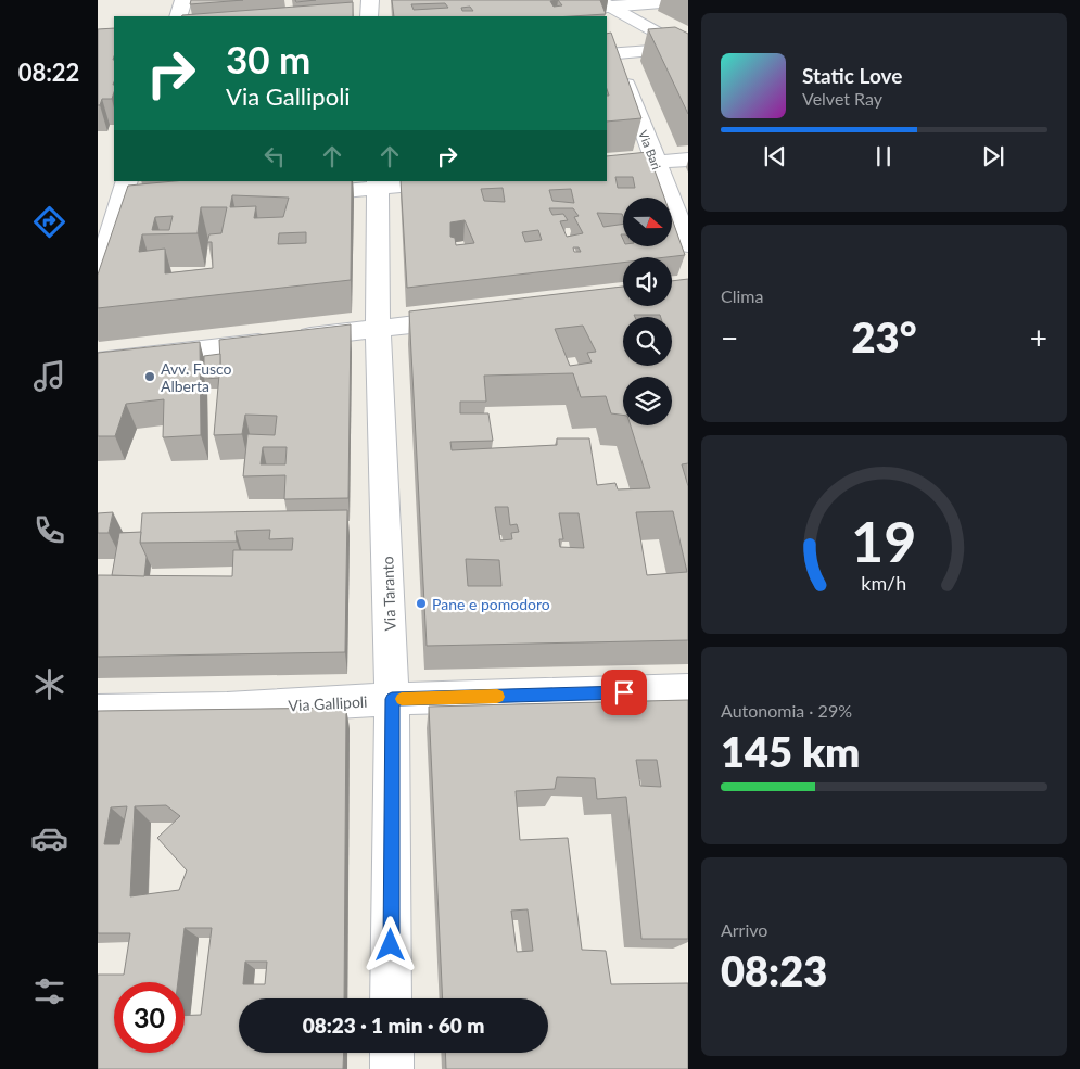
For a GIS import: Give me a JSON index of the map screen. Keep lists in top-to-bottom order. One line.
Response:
{"streets":{"street":["Via Bari","Via Taranto","Via Gallipoli"]},"crossings":[["Via Taranto","Via Gallipoli"]],"places":["Avv. Fusco Alberta","Pane e pomodoro"],"north":"right","page":{"tabs":"08:22","turn":["30 m","Via Gallipoli"],"song":["Static Love","Velvet Ray"],"tile":["Clima",["Autonomia · 29%","145 km"],["Arrivo","08:23"]],"heat":["−","23°","+"],"limit":"30","trip":"08:23 · 1 min · 60 m","gauge":["19","km/h"]}}
